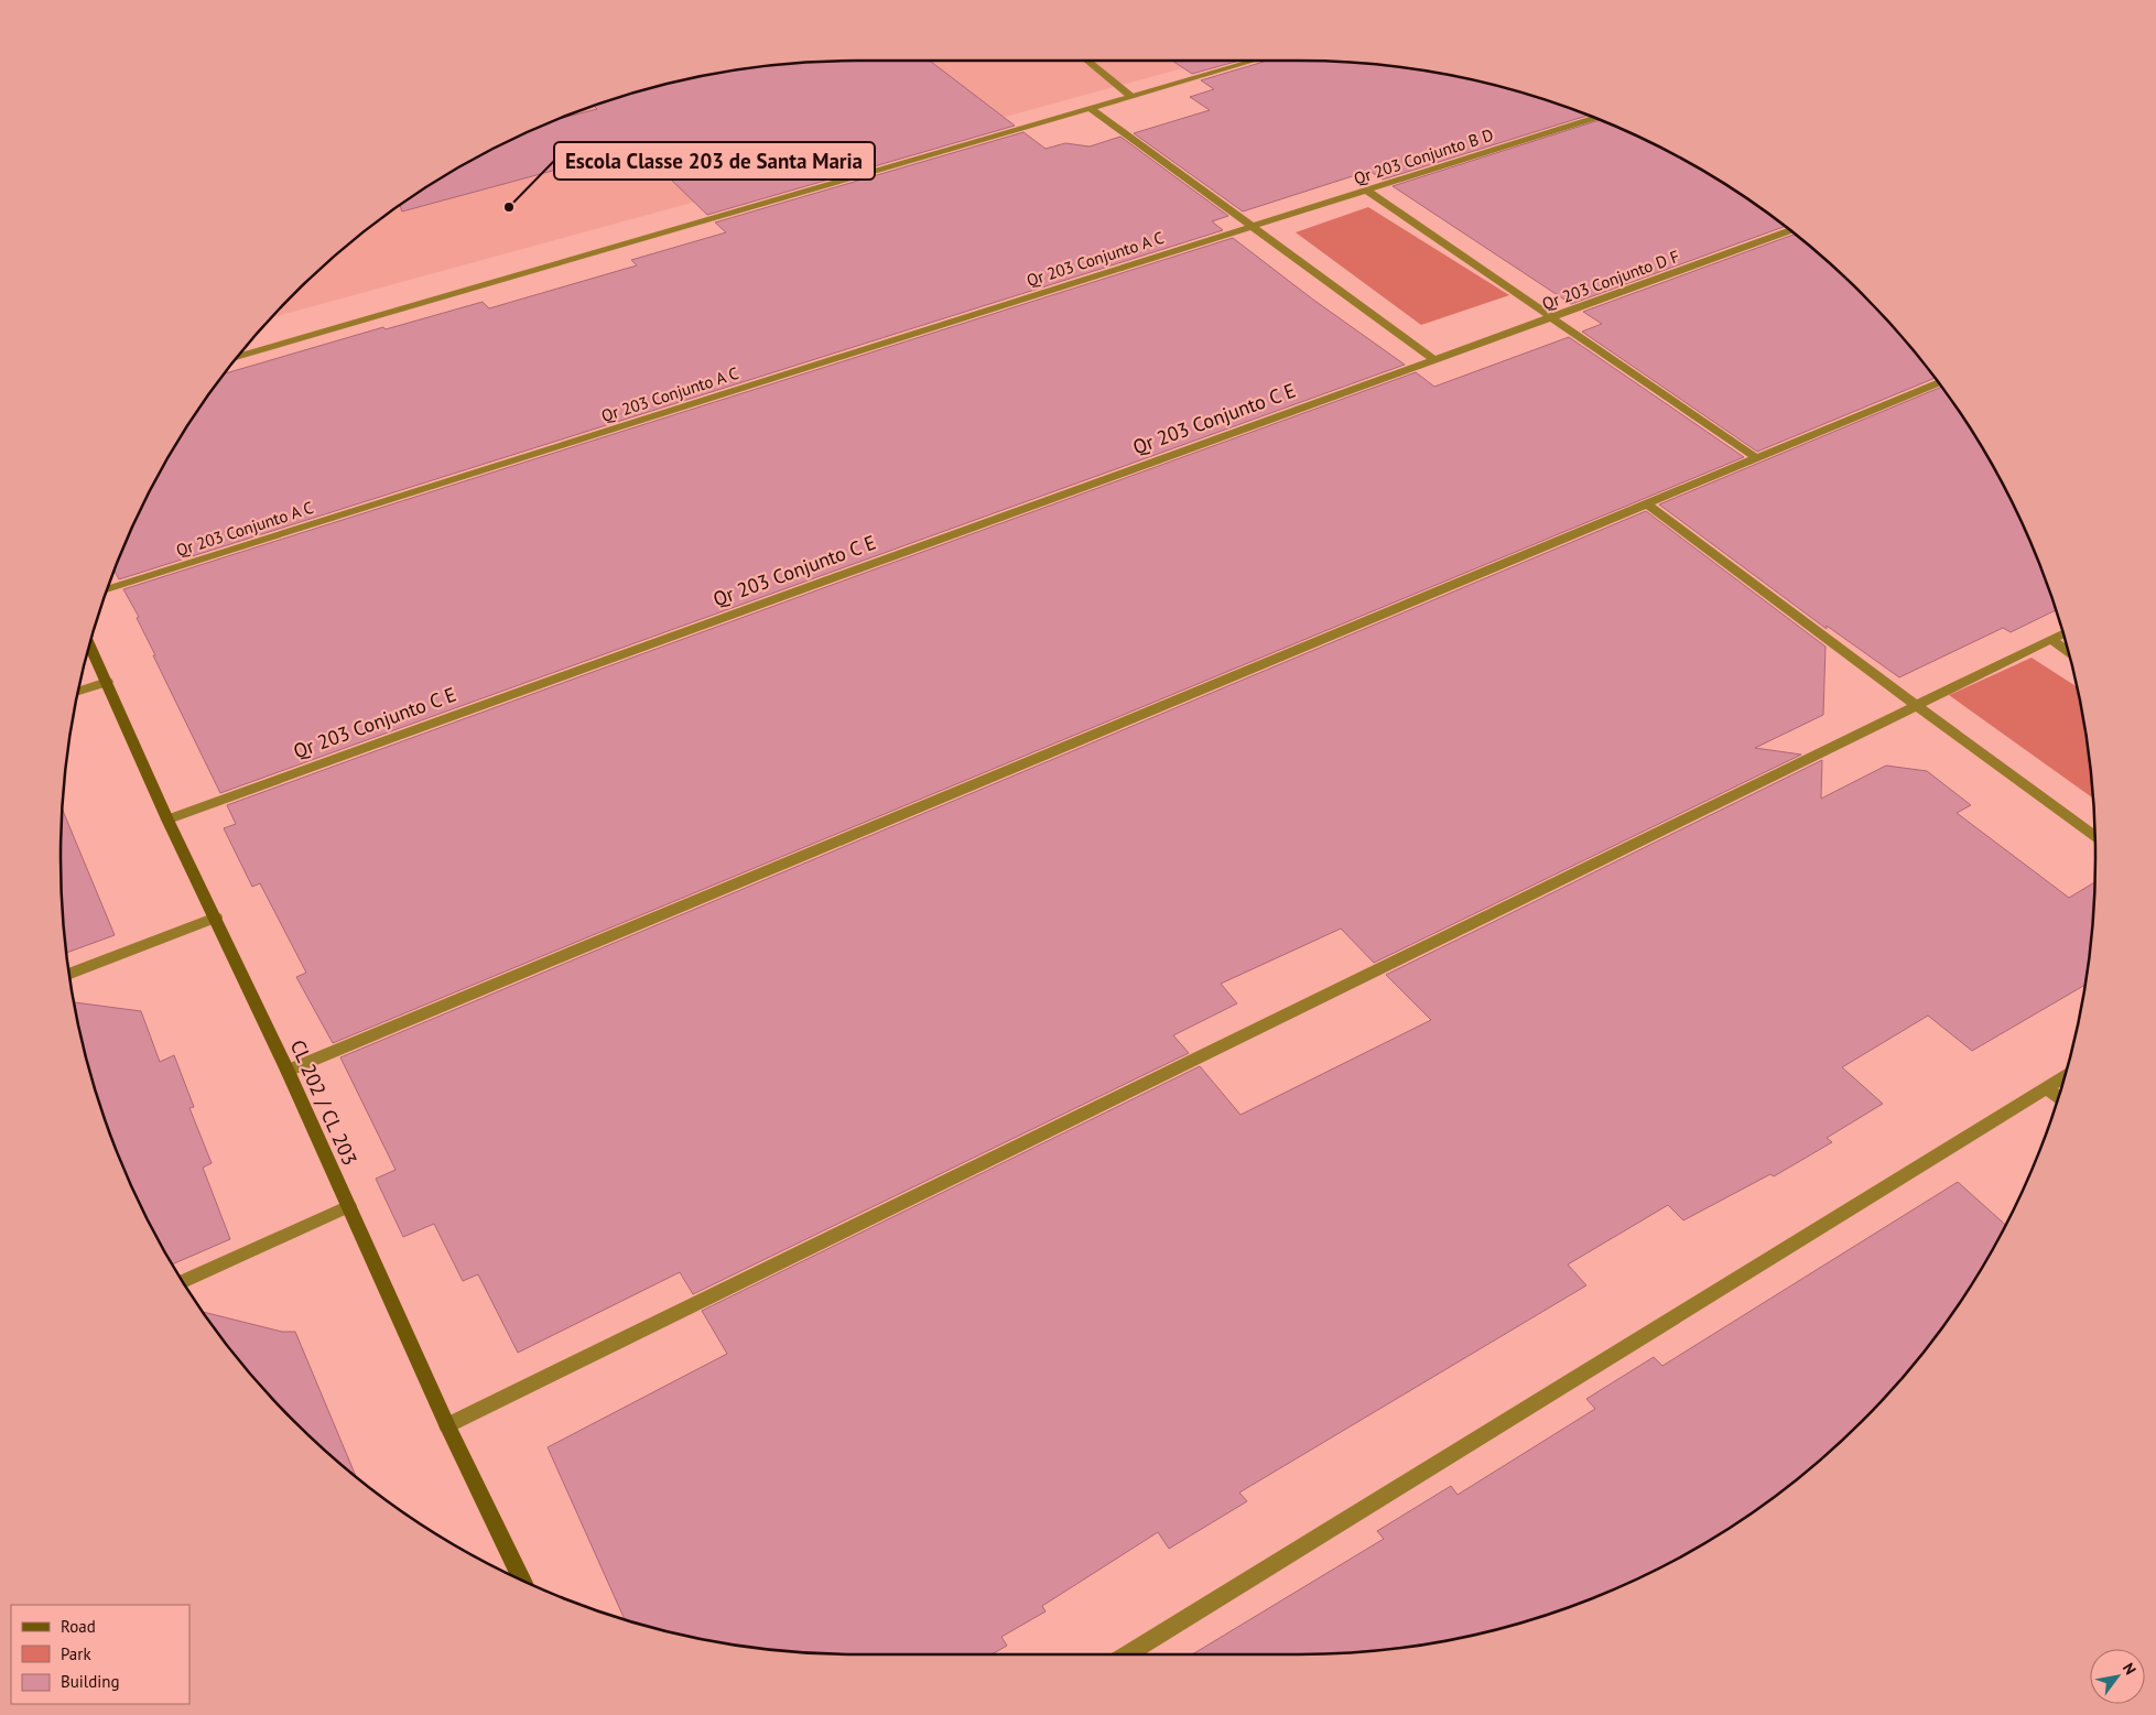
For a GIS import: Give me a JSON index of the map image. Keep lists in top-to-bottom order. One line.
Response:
{"streets":{"street":["Qr 203 Conjunto B D","Qr 203 Conjunto A C","Qr 203 Conjunto D F","Qr 203 Conjunto C E","CL 202 / CL 203"]},"crossings":[["Qr 203 Conjunto B D","Qr 203 Conjunto A C"],["Qr 203 Conjunto D F","Qr 203 Conjunto C E"],["Qr 203 Conjunto C E","CL 202 / CL 203"]],"places":["Escola Classe 203 de Santa Maria"],"legend":["Road","Park","Building"],"north":"top right"}
